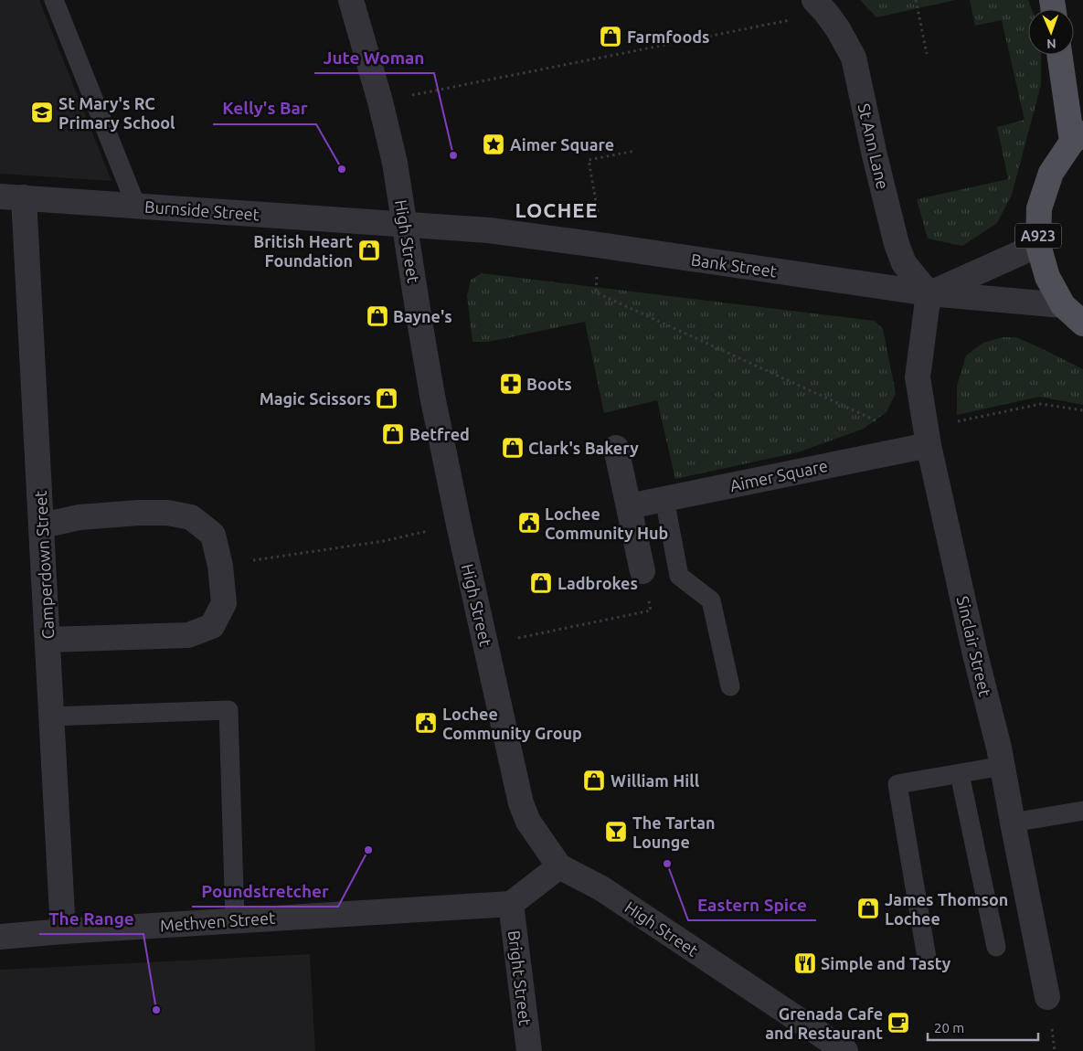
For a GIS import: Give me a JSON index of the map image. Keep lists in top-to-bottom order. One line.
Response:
{"streets":{"main road":["A923"],"street":["St Ann Lane","Burnside Street","High Street","Bank Street","Aimer Square","Camperdown Street","Sinclair Street","Methven Street","Bright Street"]},"crossings":[["St Ann Lane","Bank Street"],["St Ann Lane","Sinclair Street"],["Burnside Street","High Street"],["Burnside Street","Bank Street"],["Burnside Street","Camperdown Street"],["A923","Bank Street"],["High Street","Bank Street"],["Bank Street","Sinclair Street"],["Aimer Square","Sinclair Street"],["Camperdown Street","Methven Street"],["Methven Street","Bright Street"]],"districts":["LOCHEE"],"places":{"shop":["Farmfoods","British Heart Foundation","Bayne's","Magic Scissors","Betfred","Clark's Bakery","Ladbrokes","William Hill","James Thomson Lochee"],"school or university":["St Mary's RC Primary School"],"place":["Aimer Square"],"other":["Jute Woman","Kelly's Bar","Poundstretcher","Eastern Spice","The Range"],"pharmacy":["Boots"],"public building":["Lochee Community Hub","Lochee Community Group"],"bar":["The Tartan Lounge"],"restaurant":["Simple and Tasty"],"cafe":["Grenada Cafe and Restaurant"]},"scale_bar":"20 m","north":"bottom"}
